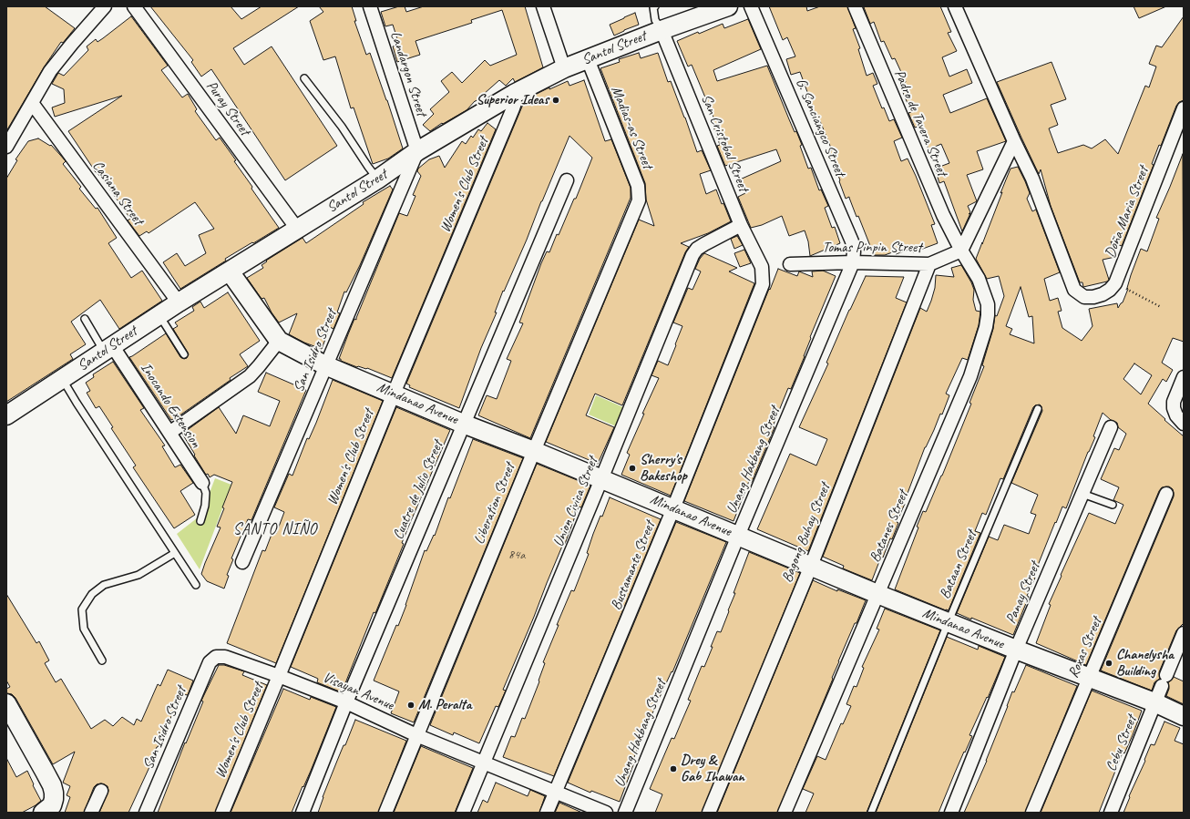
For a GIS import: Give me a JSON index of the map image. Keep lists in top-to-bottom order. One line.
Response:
{"streets":{"street":["Santol Street","Landargon Street","Puray Street","Padro de Tavera Street","Madias-as Street","G. Sanciangco Street","San Cristobal Street","Women's Club Street","Casiana Street","Doña Maria Street","Tomas Pinpin Street","San Isidro Street","Mindanao Avenue","Inocando Extension","Unang Hakbang Street","Cuatre de Julio Street","Union Civica Street","Liberation Street","Batanes Street","Bagong Buhay Street","Bustamante Street","Panay Street","Roxas Street","Visayan Avenue","Cebu Street"],"lane":["Bataan Street"]},"crossings":[["Santol Street","Landargon Street"],["Santol Street","Puray Street"],["Santol Street","Madias-as Street"],["Santol Street","San Cristobal Street"],["Santol Street","Women's Club Street"],["Santol Street","Casiana Street"],["Santol Street","San Isidro Street"],["Santol Street","Mindanao Avenue"],["Santol Street","Inocando Extension"],["Landargon Street","San Isidro Street"],["Padro de Tavera Street","Tomas Pinpin Street"],["Padro de Tavera Street","Batanes Street"],["Madias-as Street","Liberation Street"],["G. Sanciangco Street","Tomas Pinpin Street"],["G. Sanciangco Street","Unang Hakbang Street"],["San Cristobal Street","Union Civica Street"],["San Cristobal Street","Bustamante Street"],["Women's Club Street","Mindanao Avenue"],["Women's Club Street","Visayan Avenue"],["Tomas Pinpin Street","Unang Hakbang Street"],["Tomas Pinpin Street","Batanes Street"],["Tomas Pinpin Street","Bagong Buhay Street"],["San Isidro Street","Mindanao Avenue"],["San Isidro Street","Visayan Avenue"],["Mindanao Avenue","Unang Hakbang Street"],["Mindanao Avenue","Cuatre de Julio Street"],["Mindanao Avenue","Union Civica Street"],["Mindanao Avenue","Liberation Street"],["Mindanao Avenue","Batanes Street"],["Mindanao Avenue","Bagong Buhay Street"],["Mindanao Avenue","Bataan Street"],["Mindanao Avenue","Bustamante Street"],["Mindanao Avenue","Panay Street"],["Mindanao Avenue","Roxas Street"],["Mindanao Avenue","Cebu Street"],["Cuatre de Julio Street","Visayan Avenue"],["Union Civica Street","Visayan Avenue"],["Liberation Street","Visayan Avenue"],["Bustamante Street","Visayan Avenue"]],"districts":["SANTO NIÑO"],"places":["Superior Ideas","Sherry's Bakeshop","Chanelysha Building","M. Peralta","Drey & Gab Ihawan"],"house_numbers":["84a"]}
